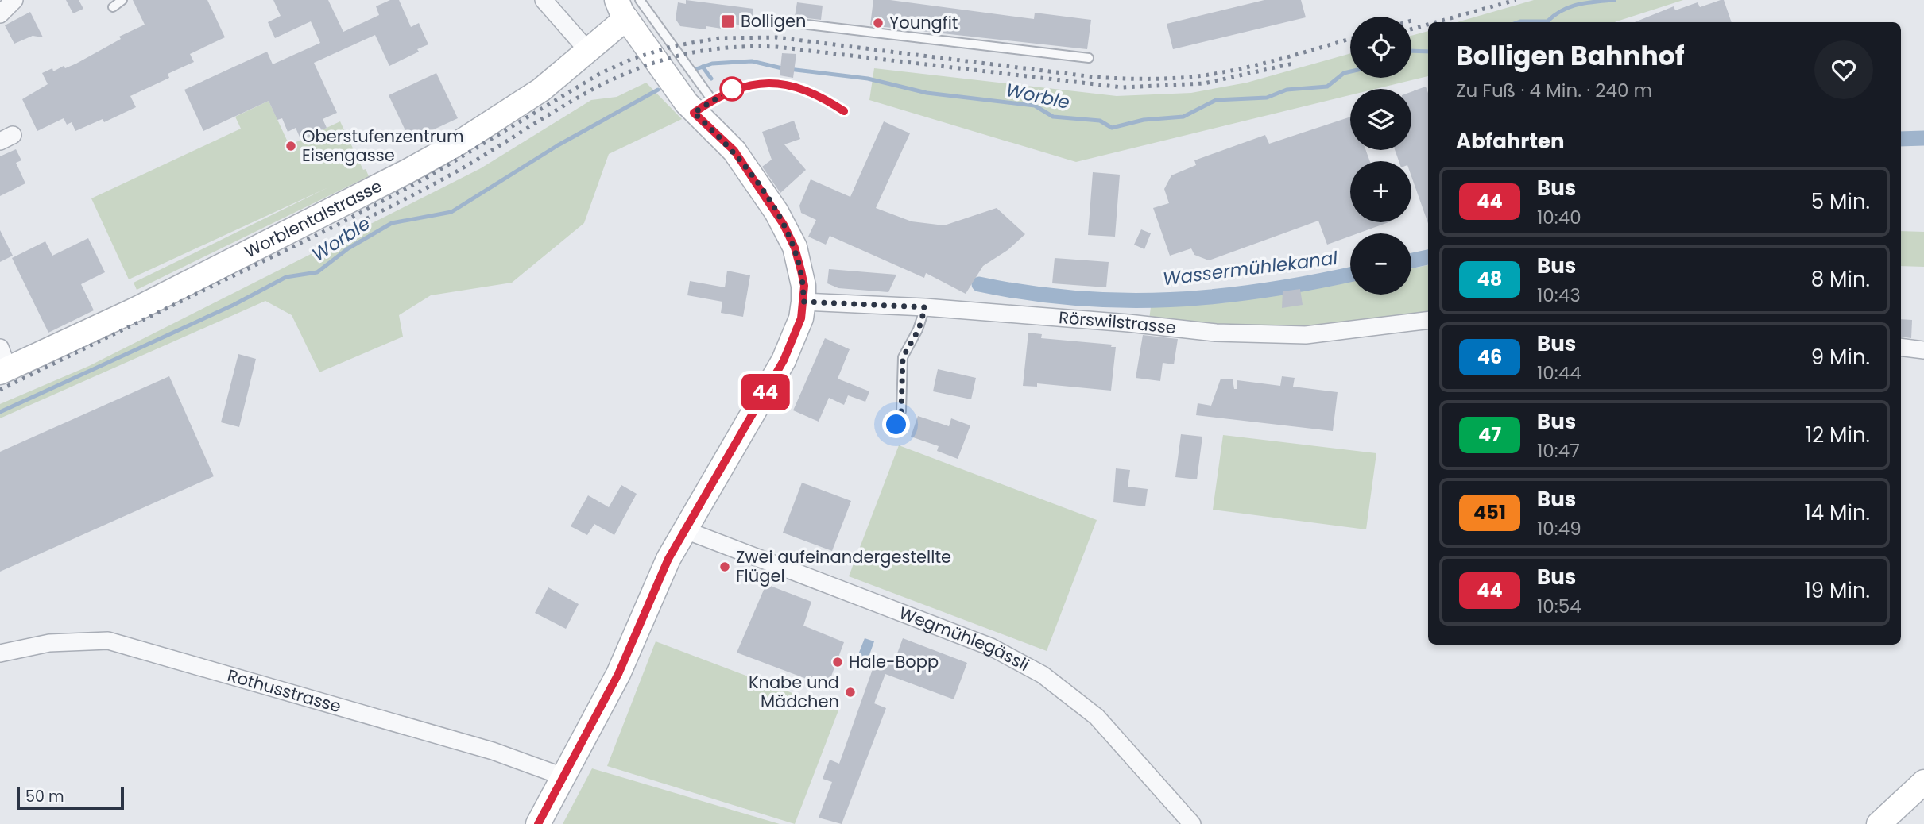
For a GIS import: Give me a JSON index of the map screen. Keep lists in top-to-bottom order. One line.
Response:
{"streets":{"main road":["Worblentalstrasse"],"street":["Rörswilstrasse","Wegmühlegässli","Rothusstrasse"]},"water":["Worble","Wassermühlekanal"],"places":{"transit":["Bolligen"],"other":["Youngfit","Oberstufenzentrum Eisengasse","Zwei aufeinandergestellte Flügel","Hale-Bopp","Knabe und Mädchen"]},"lines":["bus line 44"],"scale_bar":"50 m","page":{"on_map":"44","map_buttons":["+","−"],"heading":[["Bolligen Bahnhof","Zu Fuß · 4 Min. · 240 m"],"Abfahrten"],"list":[{"mark":"44","name":"Bus","note":"10:40","value":"5 Min."},{"mark":"48","name":"Bus","note":"10:43","value":"8 Min."},{"mark":"46","name":"Bus","note":"10:44","value":"9 Min."},{"mark":"47","name":"Bus","note":"10:47","value":"12 Min."},{"mark":"451","name":"Bus","note":"10:49","value":"14 Min."},{"mark":"44","name":"Bus","note":"10:54","value":"19 Min."}],"scale":"50 m"}}
